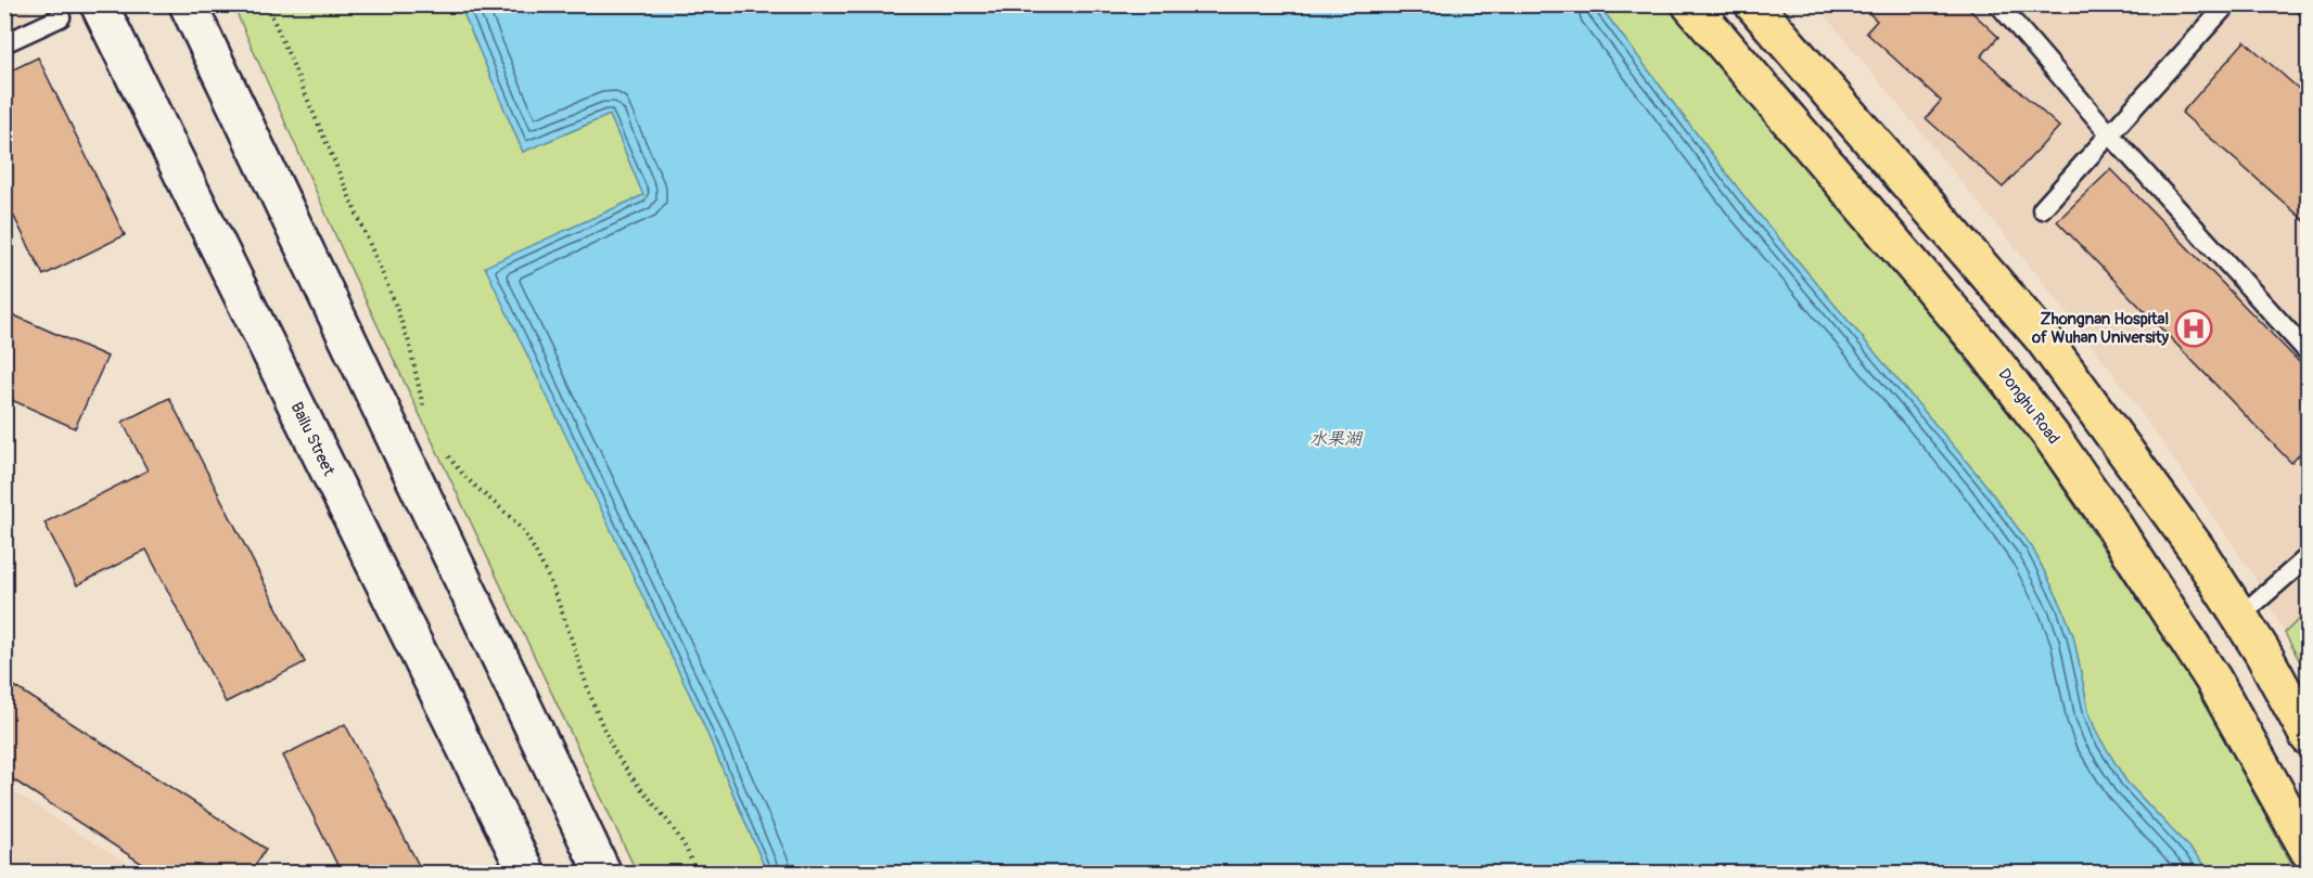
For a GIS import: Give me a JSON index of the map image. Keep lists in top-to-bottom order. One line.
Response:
{"streets":{"main road":["Donghu Road","Bailu Street"]},"water":["水果湖"],"places":{"hospital":["Zhongnan Hospital of Wuhan University"]}}
